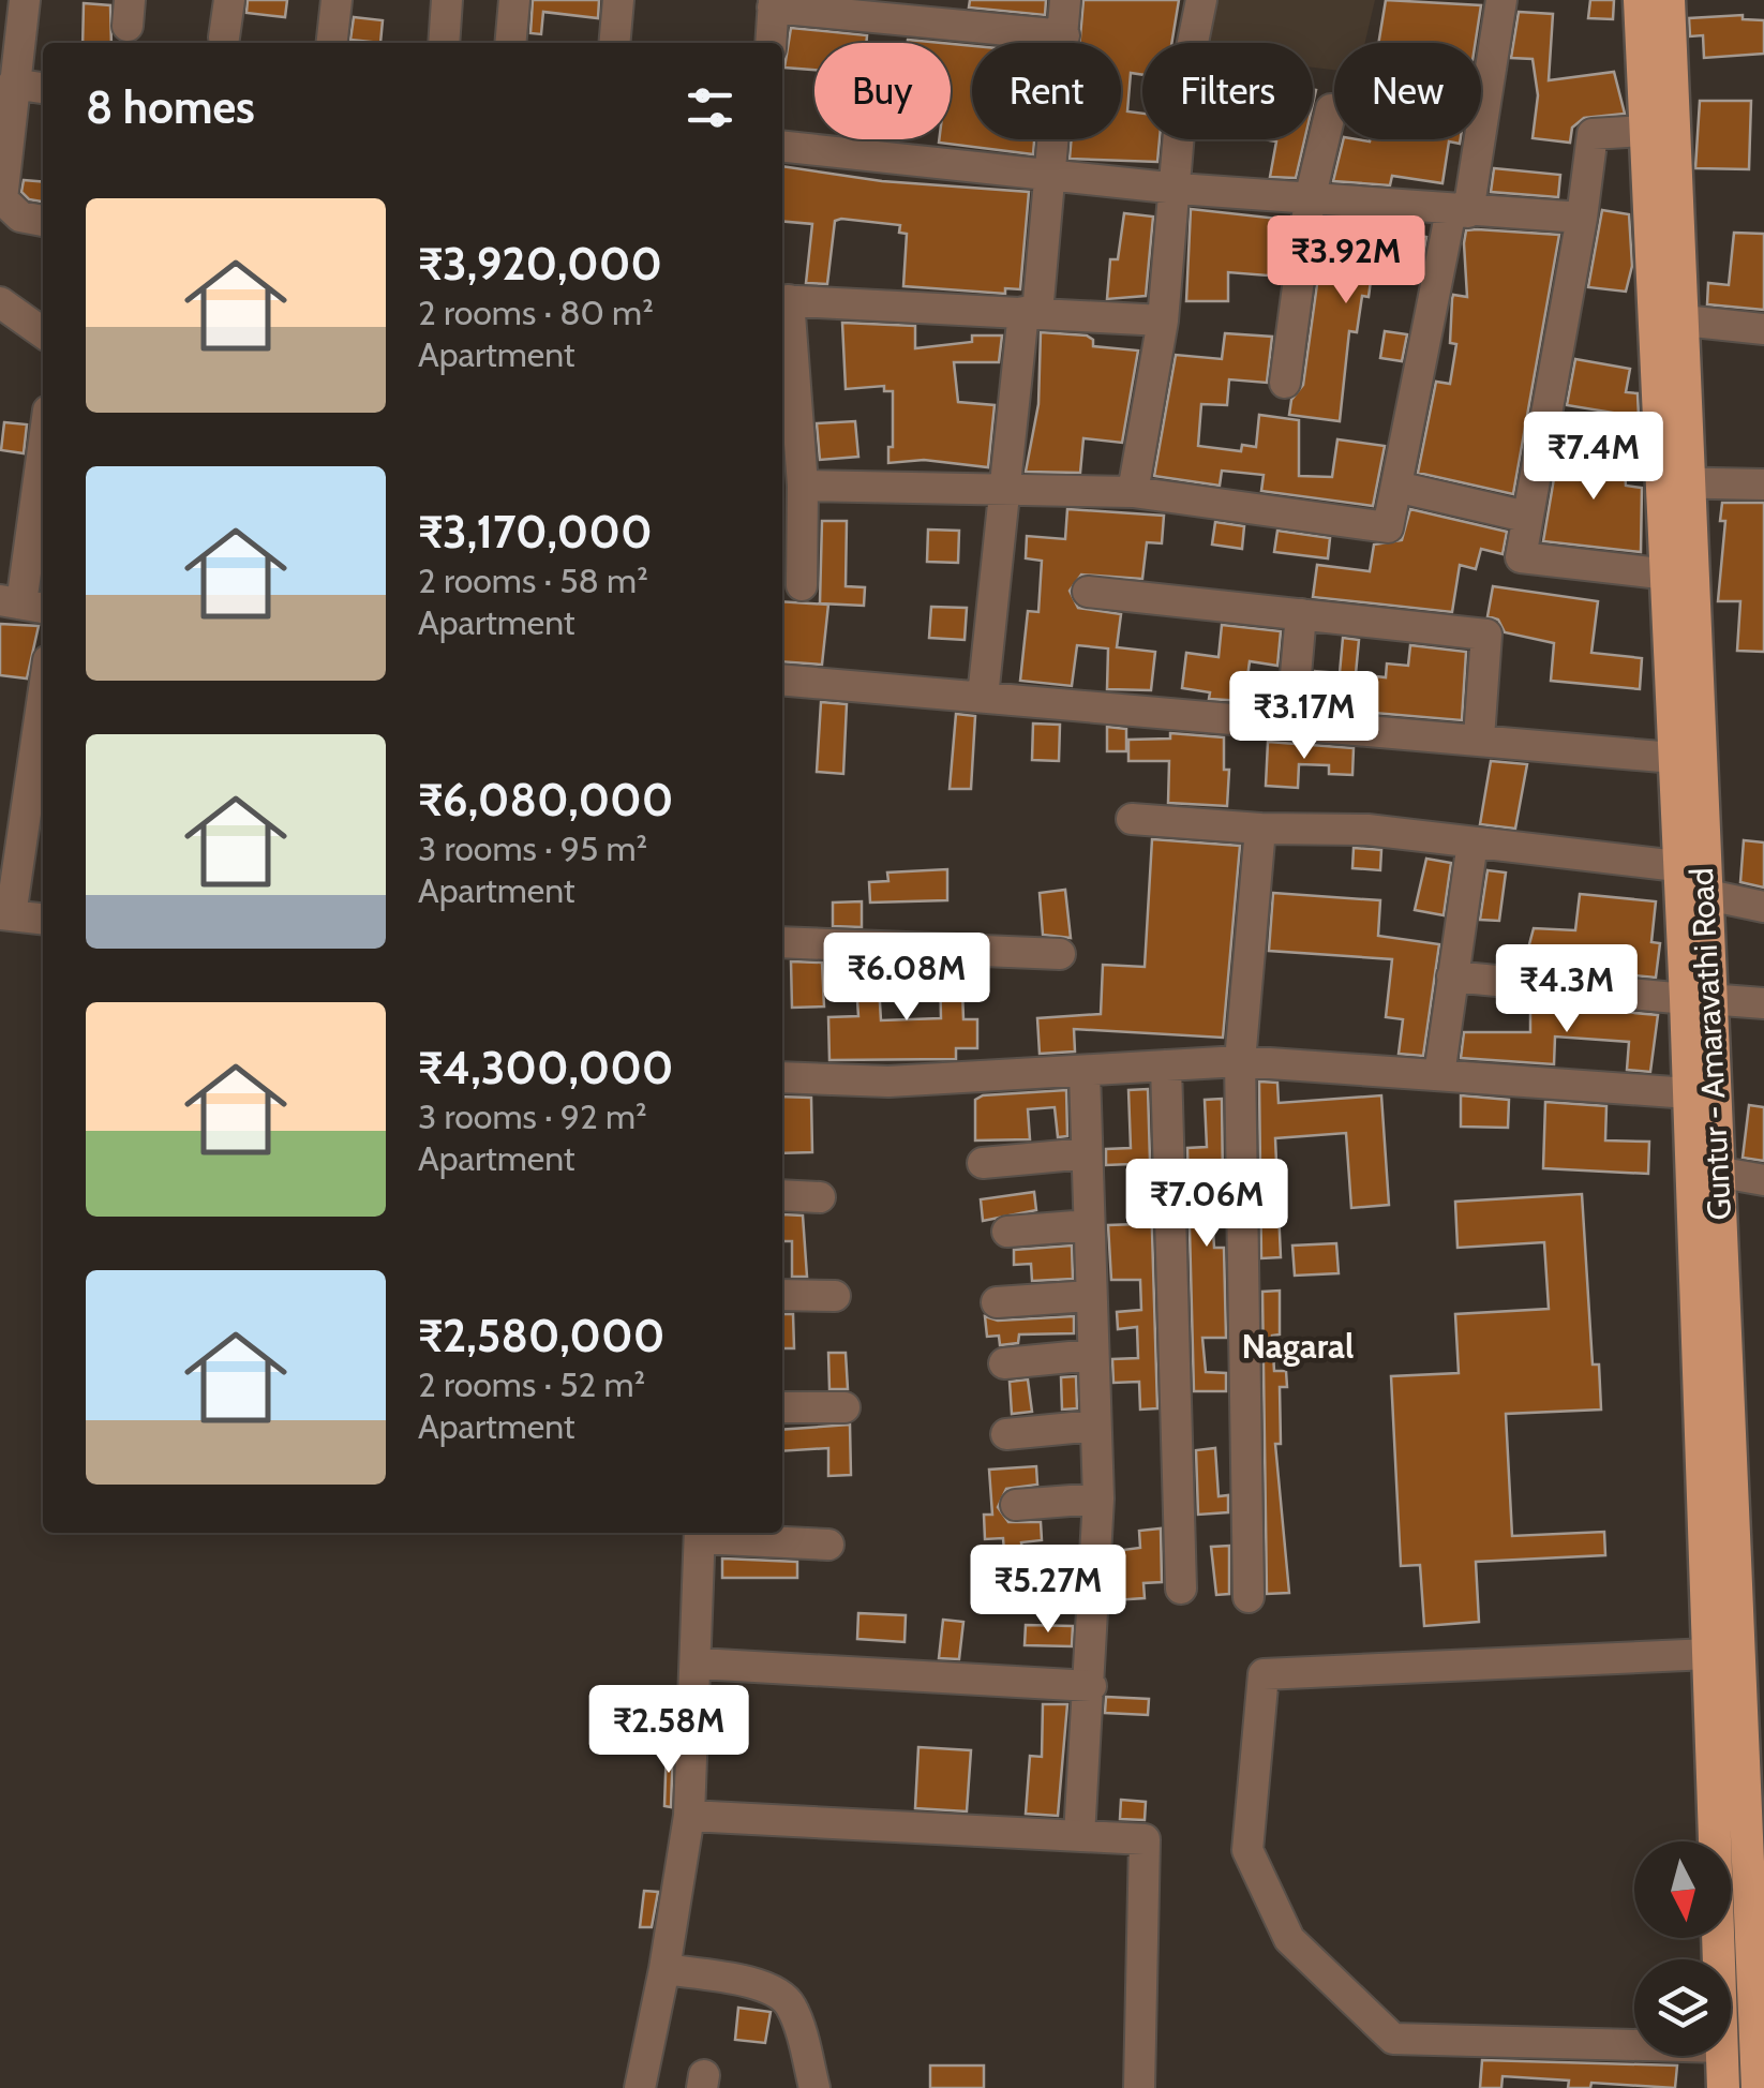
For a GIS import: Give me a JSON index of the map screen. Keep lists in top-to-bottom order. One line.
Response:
{"streets":{"main road":["Guntur - Amaravathi Road"]},"districts":["Nagaral"],"north":"bottom","page":{"chip":["Buy","Rent","Filters","New"],"heading":"8 homes","list":[{"name":"₹3,920,000","note":"2 rooms · 80 m² · Apartment"},{"name":"₹3,170,000","note":"2 rooms · 58 m² · Apartment"},{"name":"₹6,080,000","note":"3 rooms · 95 m² · Apartment"},{"name":"₹4,300,000","note":"3 rooms · 92 m² · Apartment"},{"name":"₹2,580,000","note":"2 rooms · 52 m² · Apartment"}],"price":["₹3.92M","₹7.4M","₹3.17M","₹6.08M","₹4.3M","₹7.06M","₹5.27M","₹2.58M"]}}
